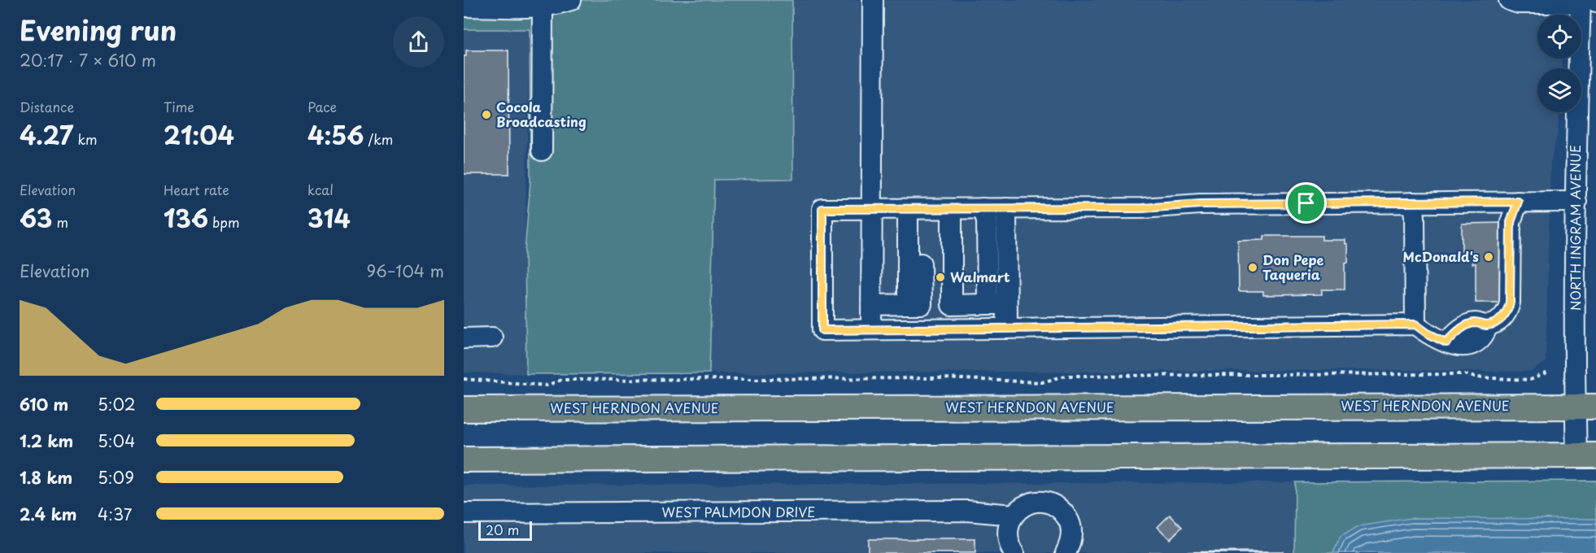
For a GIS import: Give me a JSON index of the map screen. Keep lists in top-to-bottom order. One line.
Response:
{"streets":{"main road":["WEST HERNDON AVENUE"],"street":["NORTH INGRAM AVENUE","WEST PALMDON DRIVE"]},"crossings":[["NORTH INGRAM AVENUE","WEST HERNDON AVENUE"]],"places":["Cocola Broadcasting","McDonald's","Don Pepe Taqueria","Walmart"],"scale_bar":"20 m","page":{"heading":["Evening run","20:17 · 7 × 610 m"],"stats":[["Distance","4.27 km"],["Time","21:04"],["Pace","4:56 /km"],["Elevation","63 m"],["Heart rate","136 bpm"],["kcal","314"]],"chart":["Elevation","96–104 m"],"list":[{"name":"610 m","note":"5:02"},{"name":"1.2 km","note":"5:04"},{"name":"1.8 km","note":"5:09"},{"name":"2.4 km","note":"4:37"}],"scale":"20 m"}}
